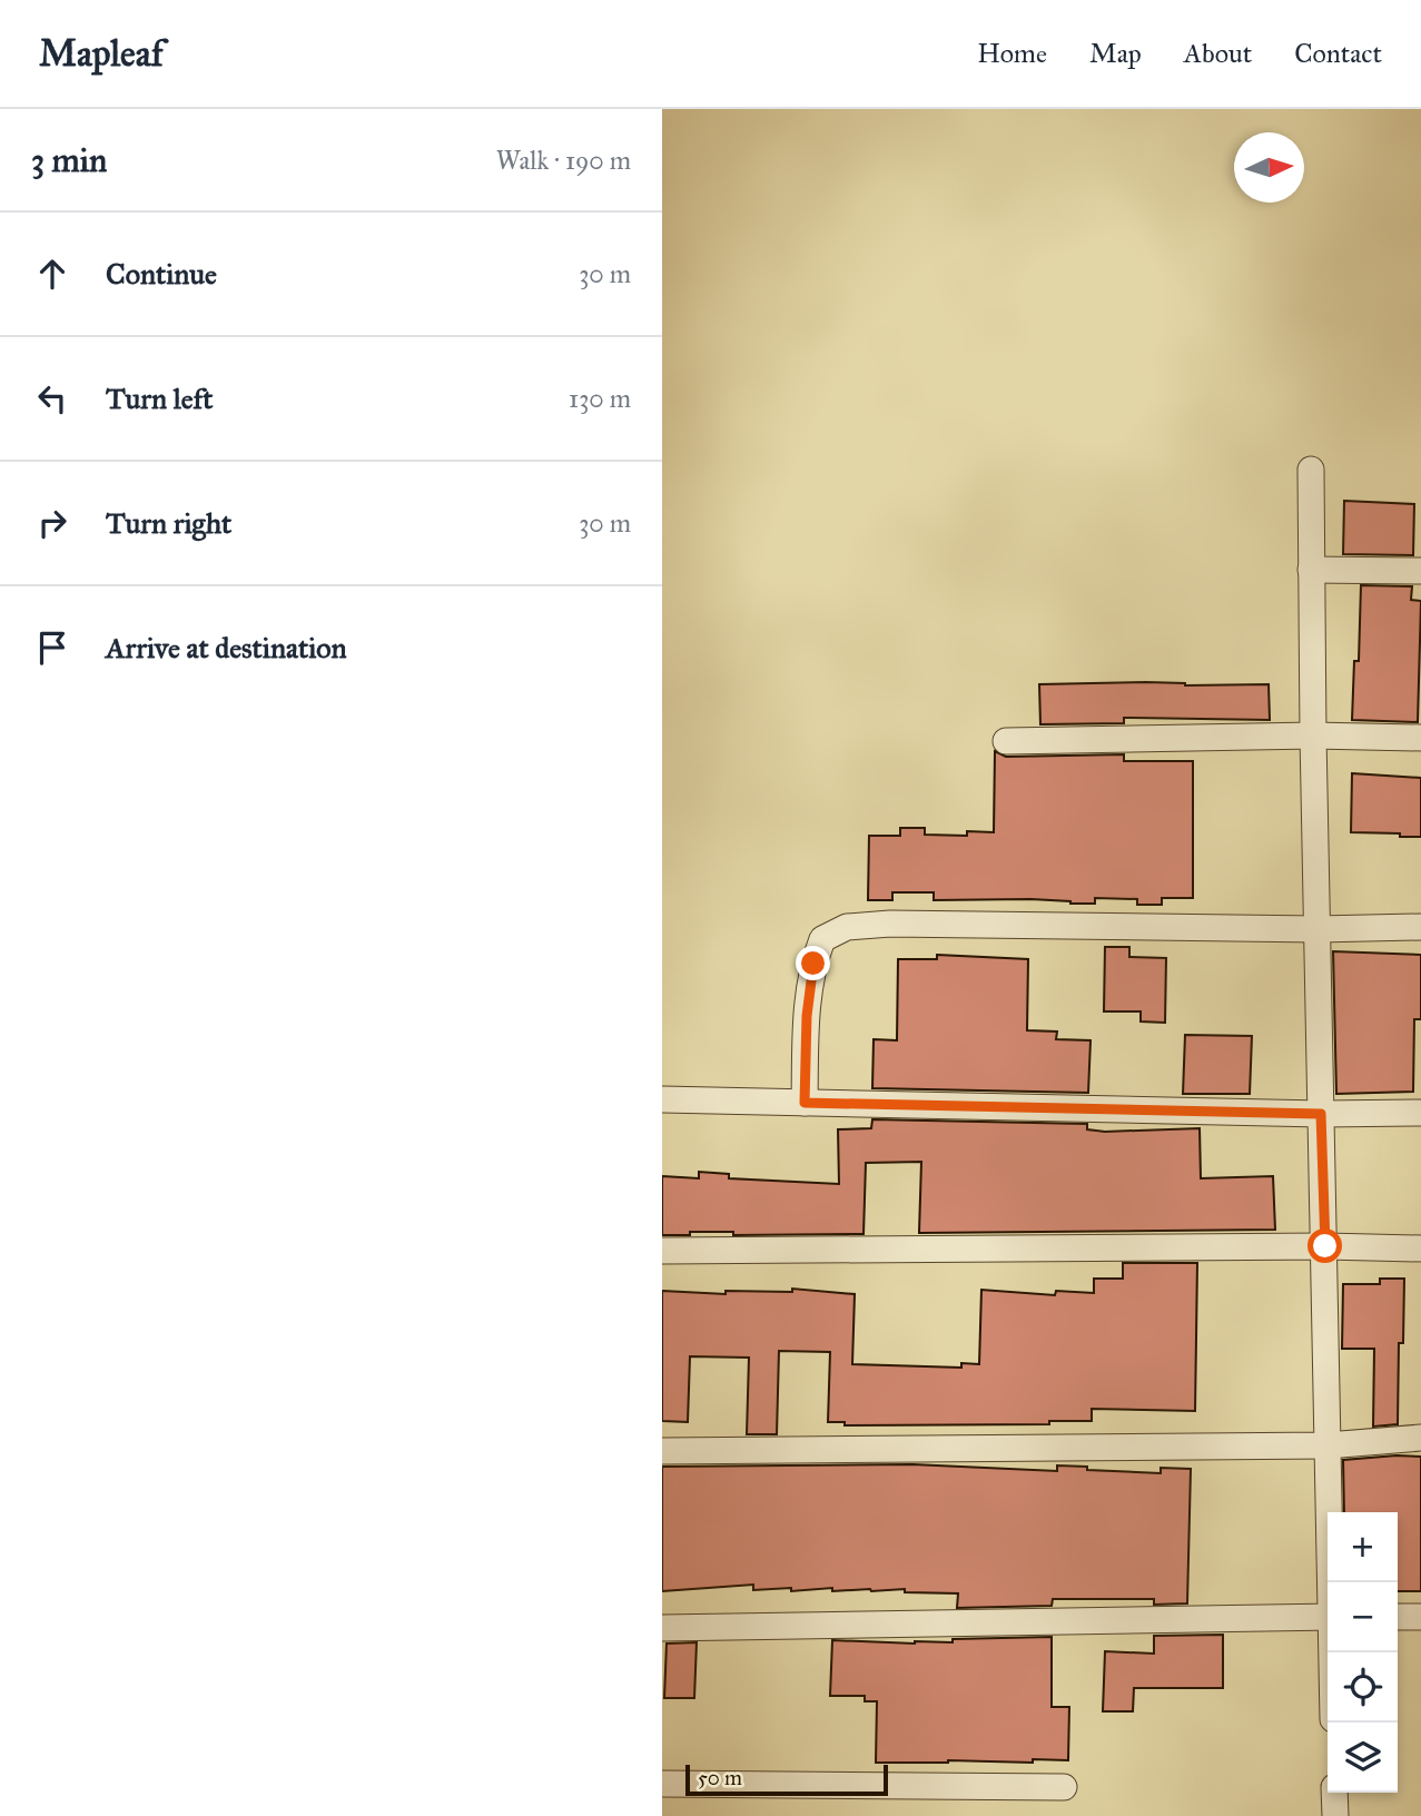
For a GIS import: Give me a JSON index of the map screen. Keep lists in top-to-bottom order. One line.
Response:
{"scale_bar":"50 m","north":"right","page":{"header":"Mapleaf","nav":["Home","Map","About","Contact"],"heading":["3 min","Walk · 190 m"],"list":[["Continue","30 m"],["Turn left","130 m"],["Turn right","30 m"],"Arrive at destination"],"map_buttons":["+","−"],"scale":"50 m"}}
